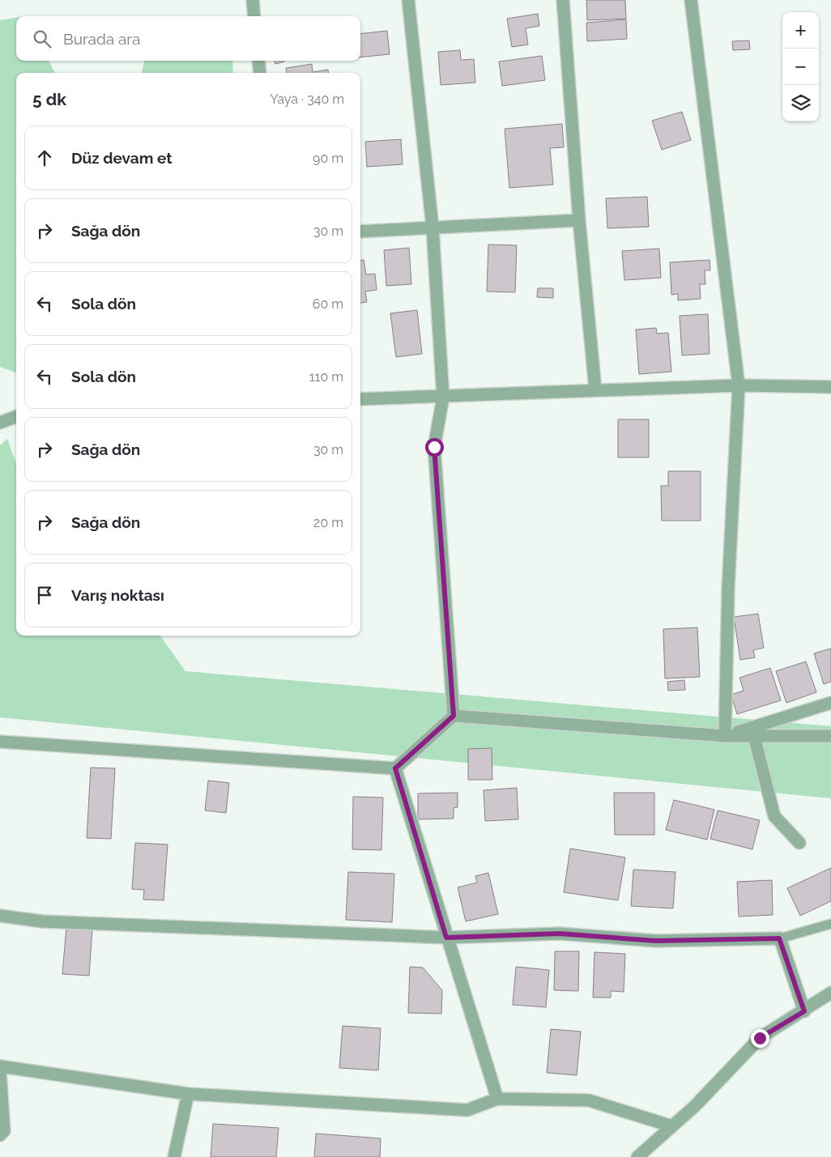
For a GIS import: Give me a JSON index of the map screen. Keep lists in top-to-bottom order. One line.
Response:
{"page":{"map_buttons":["+","−"],"search":"Burada ara","heading":["5 dk","Yaya · 340 m"],"list":[["Düz devam et","90 m"],["Sağa dön","30 m"],["Sola dön","60 m"],["Sola dön","110 m"],["Sağa dön","30 m"],["Sağa dön","20 m"],"Varış noktası"]}}
